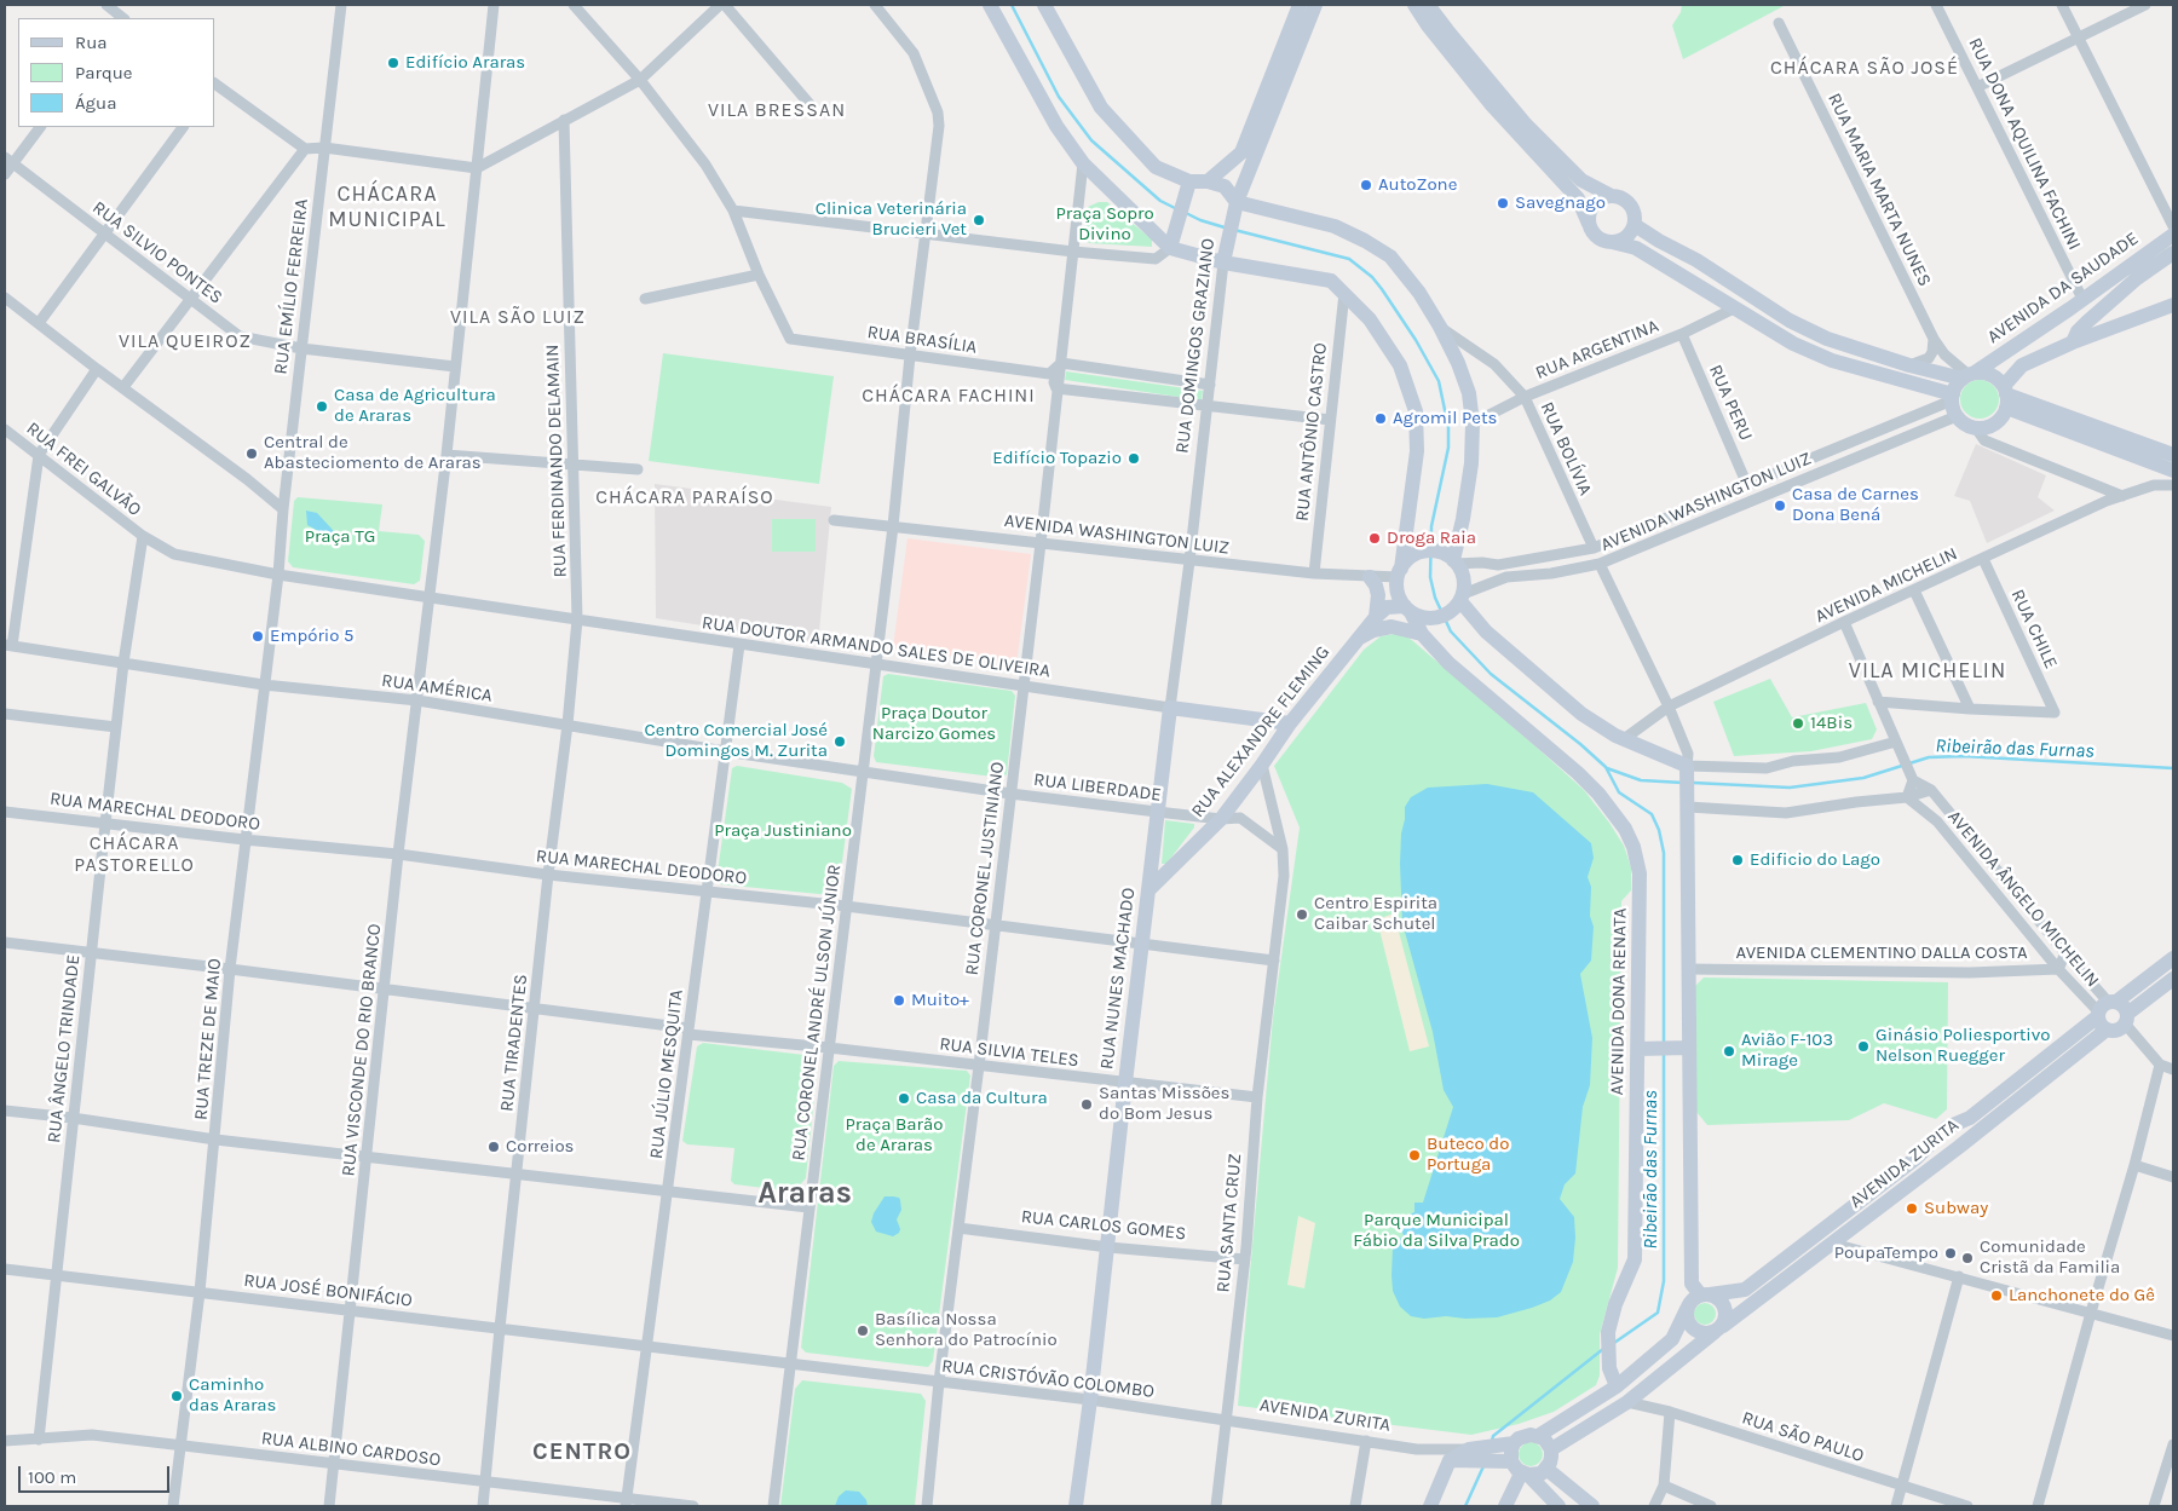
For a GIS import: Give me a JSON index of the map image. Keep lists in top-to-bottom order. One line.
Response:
{"streets":{"main road":["AVENIDA DA SAUDADE","RUA DOMINGOS GRAZIANO","RUA ALEXANDRE FLEMING","RUA NUNES MACHADO","AVENIDA DONA RENATA","AVENIDA ZURITA"],"street":["RUA DONA AQUILINA FACHINI","RUA MARIA MARTA NUNES","RUA SILVIO PONTES","RUA EMÍLIO FERREIRA","RUA BRASÍLIA","RUA ARGENTINA","RUA PERU","RUA ANTÔNIO CASTRO","RUA BOLÍVIA","RUA FERDINANDO DELAMAIN","RUA FREI GALVÃO","AVENIDA WASHINGTON LUIZ","AVENIDA MICHELIN","RUA CHILE","RUA DOUTOR ARMANDO SALES DE OLIVEIRA","RUA AMÉRICA","RUA LIBERDADE","RUA MARECHAL DEODORO","RUA CORONEL JUSTINIANO","AVENIDA ÂNGELO MICHELIN","AVENIDA CLEMENTINO DALLA COSTA","RUA CORONEL ANDRÉ ULSON JÚNIOR","RUA TREZE DE MAIO","RUA TIRADENTES","RUA ÂNGELO TRINDADE","RUA VISCONDE DO RIO BRANCO","RUA SILVIA TELES","RUA JÚLIO MESQUITA","RUA SANTA CRUZ","RUA CARLOS GOMES","RUA JOSÉ BONIFÁCIO","RUA CRISTÓVÃO COLOMBO","RUA SÃO PAULO","RUA ALBINO CARDOSO"]},"crossings":[["RUA DONA AQUILINA FACHINI","AVENIDA DA SAUDADE"],["RUA MARIA MARTA NUNES","AVENIDA DA SAUDADE"],["RUA MARIA MARTA NUNES","AVENIDA WASHINGTON LUIZ"],["RUA SILVIO PONTES","RUA EMÍLIO FERREIRA"],["RUA SILVIO PONTES","RUA VISCONDE DO RIO BRANCO"],["RUA EMÍLIO FERREIRA","RUA FREI GALVÃO"],["RUA EMÍLIO FERREIRA","RUA TREZE DE MAIO"],["AVENIDA DA SAUDADE","AVENIDA WASHINGTON LUIZ"],["RUA BRASÍLIA","RUA CORONEL ANDRÉ ULSON JÚNIOR"],["RUA DOMINGOS GRAZIANO","AVENIDA WASHINGTON LUIZ"],["RUA DOMINGOS GRAZIANO","RUA DOUTOR ARMANDO SALES DE OLIVEIRA"],["RUA DOMINGOS GRAZIANO","RUA NUNES MACHADO"],["RUA ARGENTINA","RUA PERU"],["RUA ARGENTINA","RUA BOLÍVIA"],["RUA PERU","AVENIDA WASHINGTON LUIZ"],["RUA ANTÔNIO CASTRO","AVENIDA WASHINGTON LUIZ"],["RUA BOLÍVIA","AVENIDA WASHINGTON LUIZ"],["RUA FERDINANDO DELAMAIN","RUA DOUTOR ARMANDO SALES DE OLIVEIRA"],["RUA FERDINANDO DELAMAIN","RUA TIRADENTES"],["RUA FREI GALVÃO","RUA DOUTOR ARMANDO SALES DE OLIVEIRA"],["RUA FREI GALVÃO","RUA TREZE DE MAIO"],["RUA FREI GALVÃO","RUA ÂNGELO TRINDADE"],["RUA FREI GALVÃO","RUA VISCONDE DO RIO BRANCO"],["AVENIDA WASHINGTON LUIZ","RUA ALEXANDRE FLEMING"],["AVENIDA WASHINGTON LUIZ","RUA CORONEL JUSTINIANO"],["AVENIDA WASHINGTON LUIZ","AVENIDA DONA RENATA"],["AVENIDA WASHINGTON LUIZ","RUA CORONEL ANDRÉ ULSON JÚNIOR"],["AVENIDA MICHELIN","RUA CHILE"],["RUA DOUTOR ARMANDO SALES DE OLIVEIRA","RUA CORONEL JUSTINIANO"],["RUA DOUTOR ARMANDO SALES DE OLIVEIRA","RUA NUNES MACHADO"],["RUA DOUTOR ARMANDO SALES DE OLIVEIRA","RUA CORONEL ANDRÉ ULSON JÚNIOR"],["RUA DOUTOR ARMANDO SALES DE OLIVEIRA","RUA TIRADENTES"],["RUA DOUTOR ARMANDO SALES DE OLIVEIRA","RUA VISCONDE DO RIO BRANCO"],["RUA DOUTOR ARMANDO SALES DE OLIVEIRA","RUA JÚLIO MESQUITA"],["RUA AMÉRICA","RUA LIBERDADE"],["RUA AMÉRICA","RUA CORONEL ANDRÉ ULSON JÚNIOR"],["RUA AMÉRICA","RUA TREZE DE MAIO"],["RUA AMÉRICA","RUA TIRADENTES"],["RUA AMÉRICA","RUA ÂNGELO TRINDADE"],["RUA AMÉRICA","RUA VISCONDE DO RIO BRANCO"],["RUA AMÉRICA","RUA JÚLIO MESQUITA"],["RUA ALEXANDRE FLEMING","RUA LIBERDADE"],["RUA ALEXANDRE FLEMING","RUA NUNES MACHADO"],["RUA ALEXANDRE FLEMING","AVENIDA DONA RENATA"],["RUA ALEXANDRE FLEMING","RUA SANTA CRUZ"],["RUA LIBERDADE","RUA CORONEL JUSTINIANO"],["RUA LIBERDADE","RUA NUNES MACHADO"],["RUA LIBERDADE","RUA CORONEL ANDRÉ ULSON JÚNIOR"],["RUA LIBERDADE","RUA SANTA CRUZ"],["RUA MARECHAL DEODORO","RUA CORONEL JUSTINIANO"],["RUA MARECHAL DEODORO","RUA NUNES MACHADO"],["RUA MARECHAL DEODORO","RUA CORONEL ANDRÉ ULSON JÚNIOR"],["RUA MARECHAL DEODORO","RUA TREZE DE MAIO"],["RUA MARECHAL DEODORO","RUA TIRADENTES"],["RUA MARECHAL DEODORO","RUA ÂNGELO TRINDADE"],["RUA MARECHAL DEODORO","RUA VISCONDE DO RIO BRANCO"],["RUA MARECHAL DEODORO","RUA JÚLIO MESQUITA"],["RUA MARECHAL DEODORO","RUA SANTA CRUZ"],["RUA CORONEL JUSTINIANO","RUA SILVIA TELES"],["RUA CORONEL JUSTINIANO","RUA CARLOS GOMES"],["RUA CORONEL JUSTINIANO","RUA CRISTÓVÃO COLOMBO"],["AVENIDA ÂNGELO MICHELIN","AVENIDA CLEMENTINO DALLA COSTA"],["AVENIDA ÂNGELO MICHELIN","AVENIDA ZURITA"],["RUA NUNES MACHADO","RUA SILVIA TELES"],["RUA NUNES MACHADO","RUA CARLOS GOMES"],["RUA NUNES MACHADO","RUA CRISTÓVÃO COLOMBO"],["RUA CORONEL ANDRÉ ULSON JÚNIOR","RUA SILVIA TELES"],["RUA CORONEL ANDRÉ ULSON JÚNIOR","RUA CRISTÓVÃO COLOMBO"],["RUA TREZE DE MAIO","RUA SILVIA TELES"],["RUA TREZE DE MAIO","RUA JOSÉ BONIFÁCIO"],["RUA TREZE DE MAIO","RUA ALBINO CARDOSO"],["RUA TIRADENTES","RUA SILVIA TELES"],["RUA TIRADENTES","RUA JOSÉ BONIFÁCIO"],["RUA TIRADENTES","RUA ALBINO CARDOSO"],["RUA ÂNGELO TRINDADE","RUA SILVIA TELES"],["RUA ÂNGELO TRINDADE","RUA JOSÉ BONIFÁCIO"],["RUA ÂNGELO TRINDADE","RUA ALBINO CARDOSO"],["RUA VISCONDE DO RIO BRANCO","RUA SILVIA TELES"],["RUA VISCONDE DO RIO BRANCO","RUA JOSÉ BONIFÁCIO"],["RUA VISCONDE DO RIO BRANCO","RUA ALBINO CARDOSO"],["RUA SILVIA TELES","RUA JÚLIO MESQUITA"],["RUA SILVIA TELES","RUA SANTA CRUZ"],["RUA JÚLIO MESQUITA","RUA JOSÉ BONIFÁCIO"],["RUA JÚLIO MESQUITA","RUA CRISTÓVÃO COLOMBO"],["RUA JÚLIO MESQUITA","RUA ALBINO CARDOSO"],["AVENIDA ZURITA","RUA SANTA CRUZ"],["AVENIDA ZURITA","RUA CRISTÓVÃO COLOMBO"],["AVENIDA ZURITA","RUA SÃO PAULO"],["RUA SANTA CRUZ","RUA CARLOS GOMES"],["RUA SANTA CRUZ","RUA CRISTÓVÃO COLOMBO"],["RUA JOSÉ BONIFÁCIO","RUA CRISTÓVÃO COLOMBO"]],"districts":["CHÁCARA SÃO JOSÉ","VILA BRESSAN","CHÁCARA MUNICIPAL","VILA SÃO LUIZ","VILA QUEIROZ","CHÁCARA FACHINI","CHÁCARA PARAÍSO","VILA MICHELIN","CHÁCARA PASTORELLO","Araras","CENTRO"],"water":["Ribeirão das Furnas"],"parks":["Praça Sopro Divino","Praça TG","Praça Doutor Narcizo Gomes","Praça Justiniano","Praça Barão de Araras","Parque Municipal Fábio da Silva Prado"],"places":["Edifício Araras","AutoZone","Savegnago","Clinica Veterinária Brucieri Vet","Casa de Agricultura de Araras","Agromil Pets","Central de Abasteciomento de Araras","Edifício Topazio","Casa de Carnes Dona Bená","Droga Raia","Empório 5","14Bis","Centro Comercial José Domingos M. Zurita","Edificio do Lago","Centro Espirita Caibar Schutel","Muito+","Ginásio Poliesportivo Nelson Ruegger","Avião F-103 Mirage","Casa da Cultura","Santas Missões do Bom Jesus","Correios","Buteco do Portuga","Subway","PoupaTempo","Comunidade Cristã da Familia","Lanchonete do Gê","Basílica Nossa Senhora do Patrocínio","Caminho das Araras"],"legend":["Rua","Parque","Água"],"scale_bar":"100 m"}
